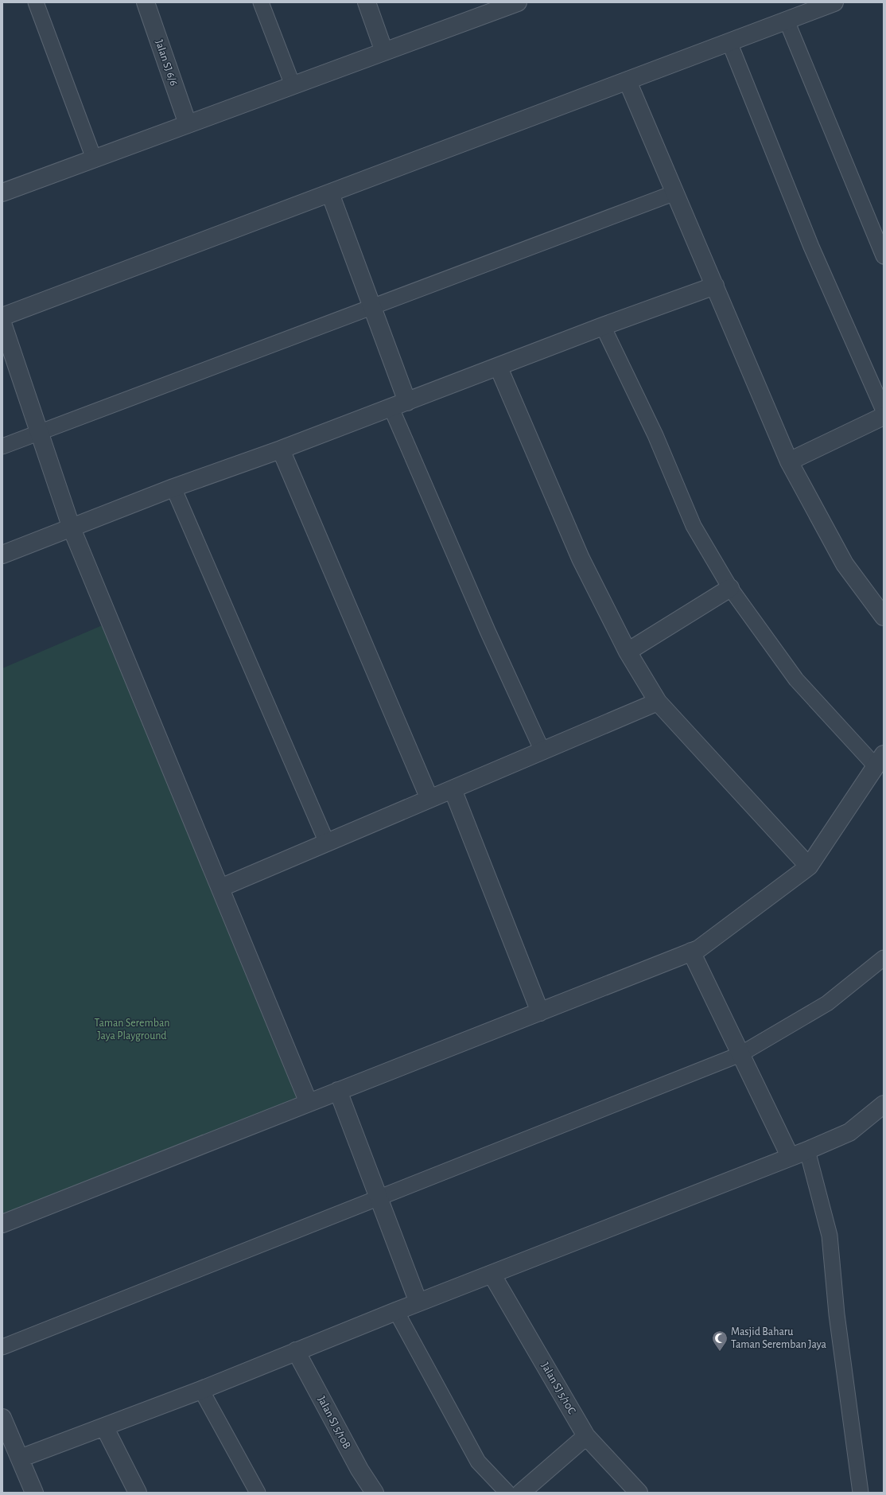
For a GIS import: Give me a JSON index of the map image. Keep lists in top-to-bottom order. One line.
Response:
{"streets":{"street":["Jalan SJ 6/6","Jalan SJ 5/10C","Jalan SJ 5/10B"]},"parks":["Taman Seremban Jaya Playground"],"places":{"mosque":["Masjid Baharu Taman Seremban Jaya"]}}
